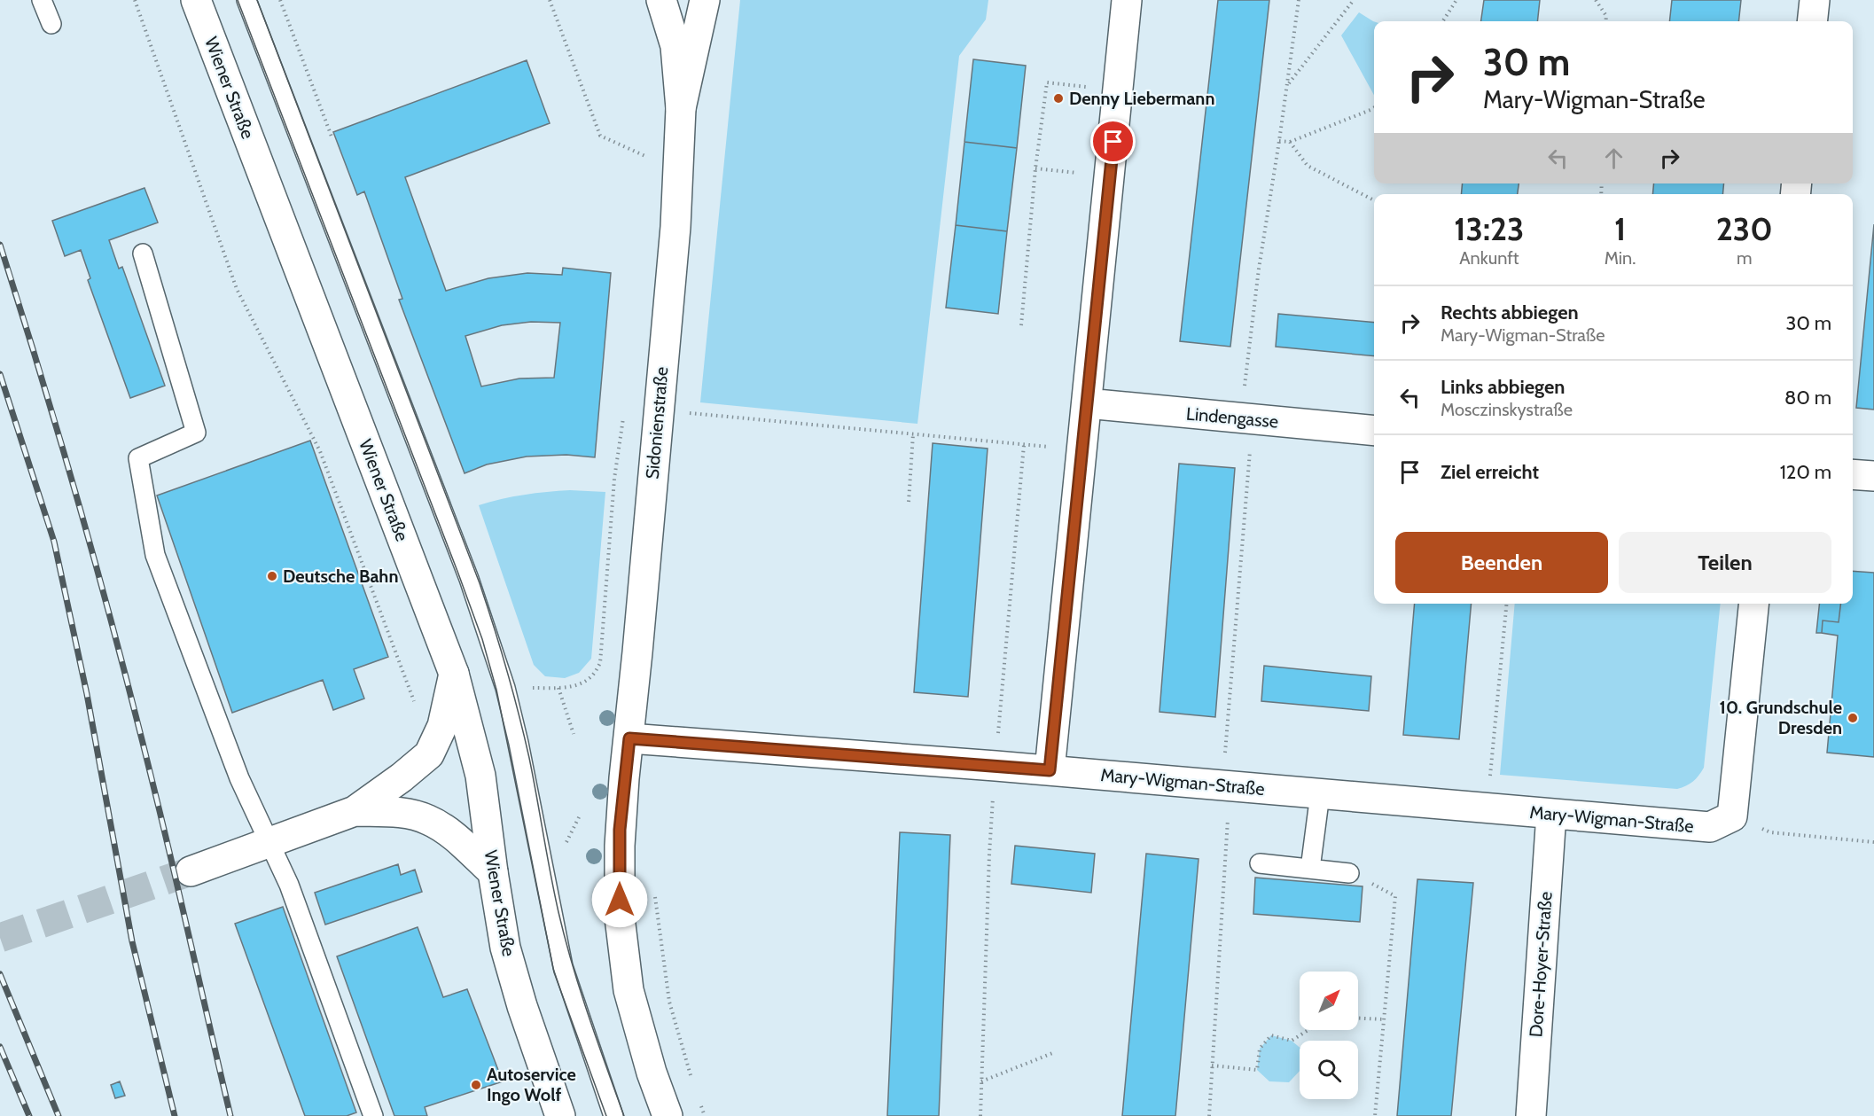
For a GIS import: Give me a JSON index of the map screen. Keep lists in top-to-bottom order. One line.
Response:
{"streets":{"street":["Wiener Straße","Lindengasse","Sidonienstraße","Mary-Wigman-Straße","Dore-Hoyer-Straße"]},"crossings":[["Sidonienstraße","Mary-Wigman-Straße"],["Mary-Wigman-Straße","Dore-Hoyer-Straße"]],"places":["Denny Liebermann","Deutsche Bahn","10. Grundschule Dresden","Autoservice Ingo Wolf"],"north":"top right","page":{"turn":["30 m","Mary-Wigman-Straße"],"eta":["13:23","Ankunft","1","Min.","230","m"],"list":[{"name":"Rechts abbiegen","note":"Mary-Wigman-Straße","value":"30 m"},{"name":"Links abbiegen","note":"Mosczinskystraße","value":"80 m"},{"name":"Ziel erreicht","value":"120 m"}],"buttons":["Beenden","Teilen"]}}
